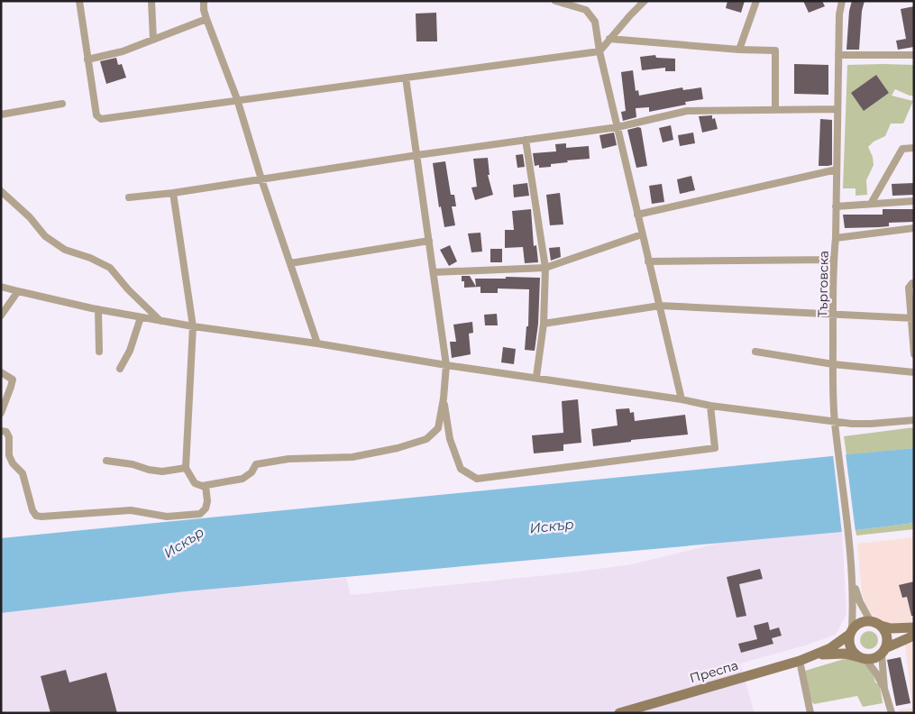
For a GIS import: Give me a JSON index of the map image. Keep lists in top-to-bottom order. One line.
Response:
{"streets":{"main road":["Преспа"],"street":["Търговска"]},"crossings":[["Търговска","Преспа"]],"water":["Искър"]}
